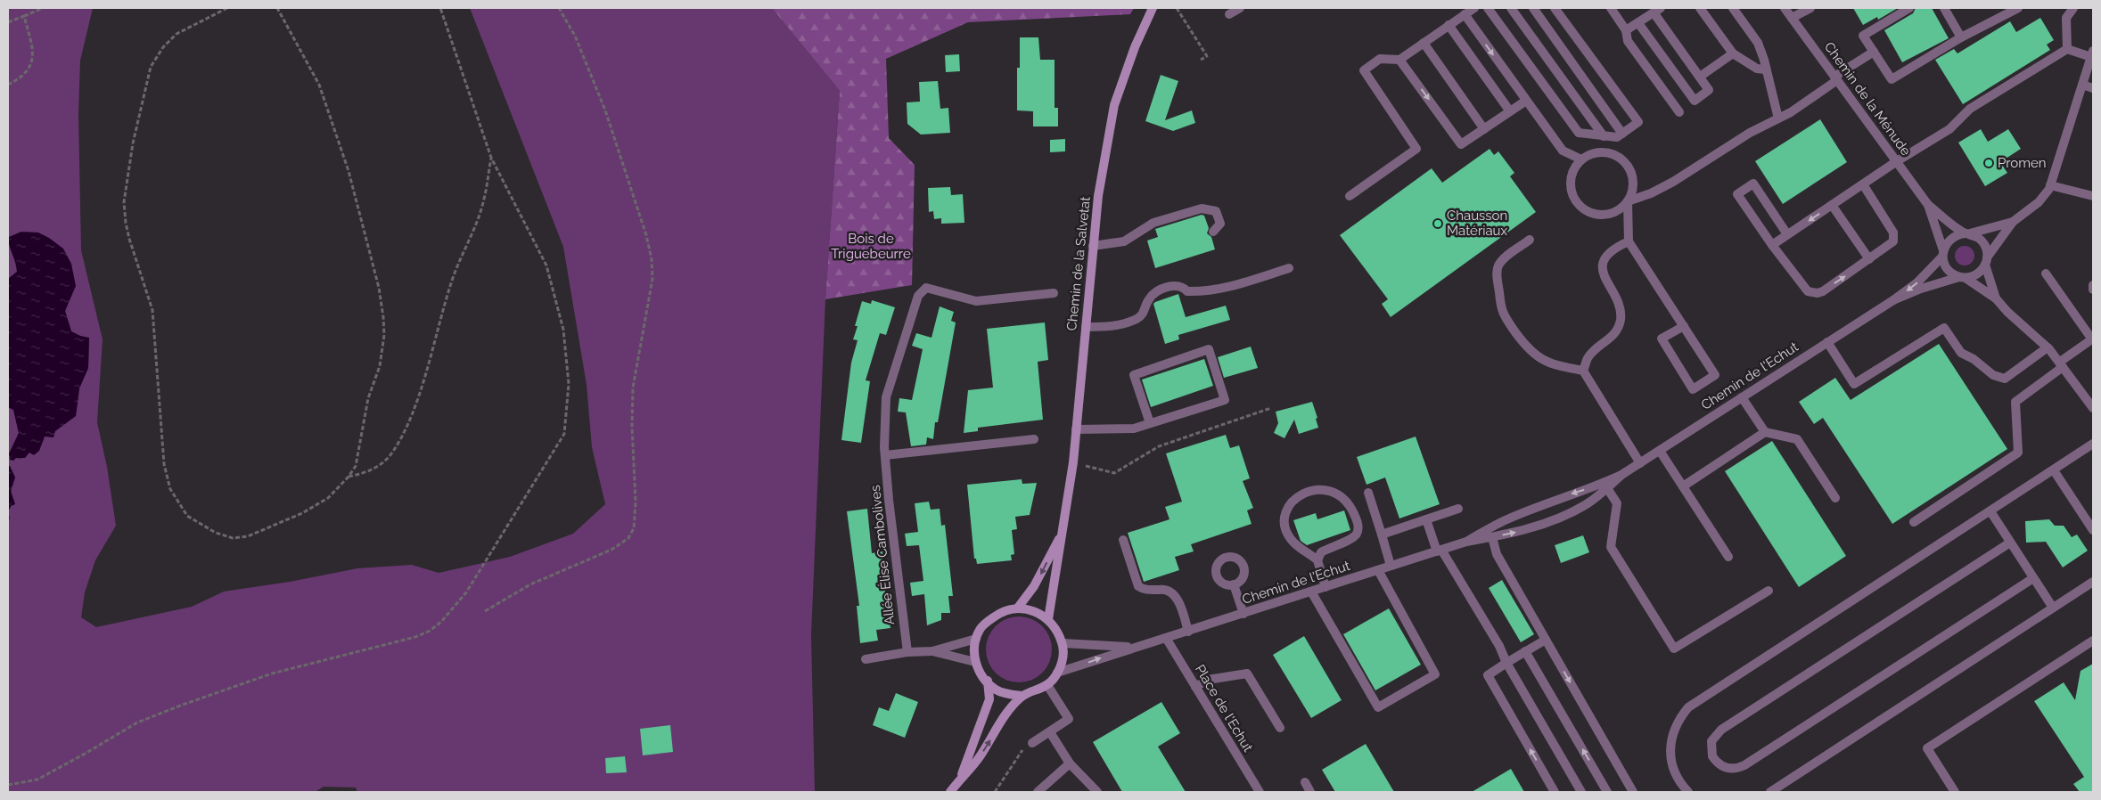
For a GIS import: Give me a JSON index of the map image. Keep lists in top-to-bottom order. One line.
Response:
{"streets":{"main road":["Chemin de la Salvetat"],"street":["Chemin de la Ménude","Chemin de l'Echut","Allée Élise Cambolives","Place de l'Echut"]},"crossings":[["Chemin de la Ménude","Chemin de l'Echut"],["Chemin de la Salvetat","Chemin de l'Echut"],["Chemin de l'Echut","Place de l'Echut"]],"parks":["Bois de Triguebeurre"],"places":["Promen","Chausson Matériaux"]}
